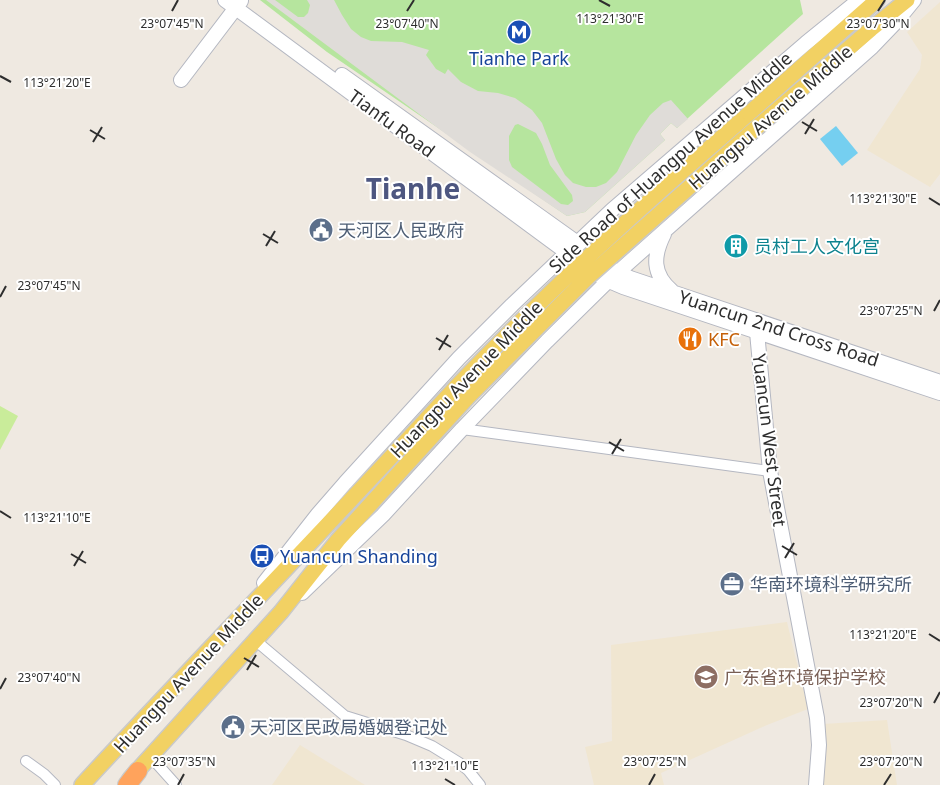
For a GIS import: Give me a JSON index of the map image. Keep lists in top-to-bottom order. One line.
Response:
{"streets":{"main road":["Huangpu Avenue Middle","Tianfu Road","Side Road of Huangpu Avenue Middle","Yuancun 2nd Cross Road","Yuancun West Street"]},"crossings":[["Huangpu Avenue Middle","Side Road of Huangpu Avenue Middle"],["Tianfu Road","Side Road of Huangpu Avenue Middle"],["Tianfu Road","Yuancun 2nd Cross Road"],["Yuancun 2nd Cross Road","Yuancun West Street"]],"districts":["Tianhe"],"places":{"metro station":["Tianhe Park"],"public building":["天河区人民政府","天河区民政局婚姻登记处"],"building":["员村工人文化宫"],"restaurant":["KFC"],"bus stop":["Yuancun Shanding"],"office":["华南环境科学研究所"],"school or university":["广东省环境保护学校"]},"coordinates":["113°21'30\"E","23°07'40\"N","23°07'30\"N","23°07'45\"N","113°21'20\"E","23°07'25\"N","113°21'10\"E","23°07'20\"N","23°07'35\"N"]}
